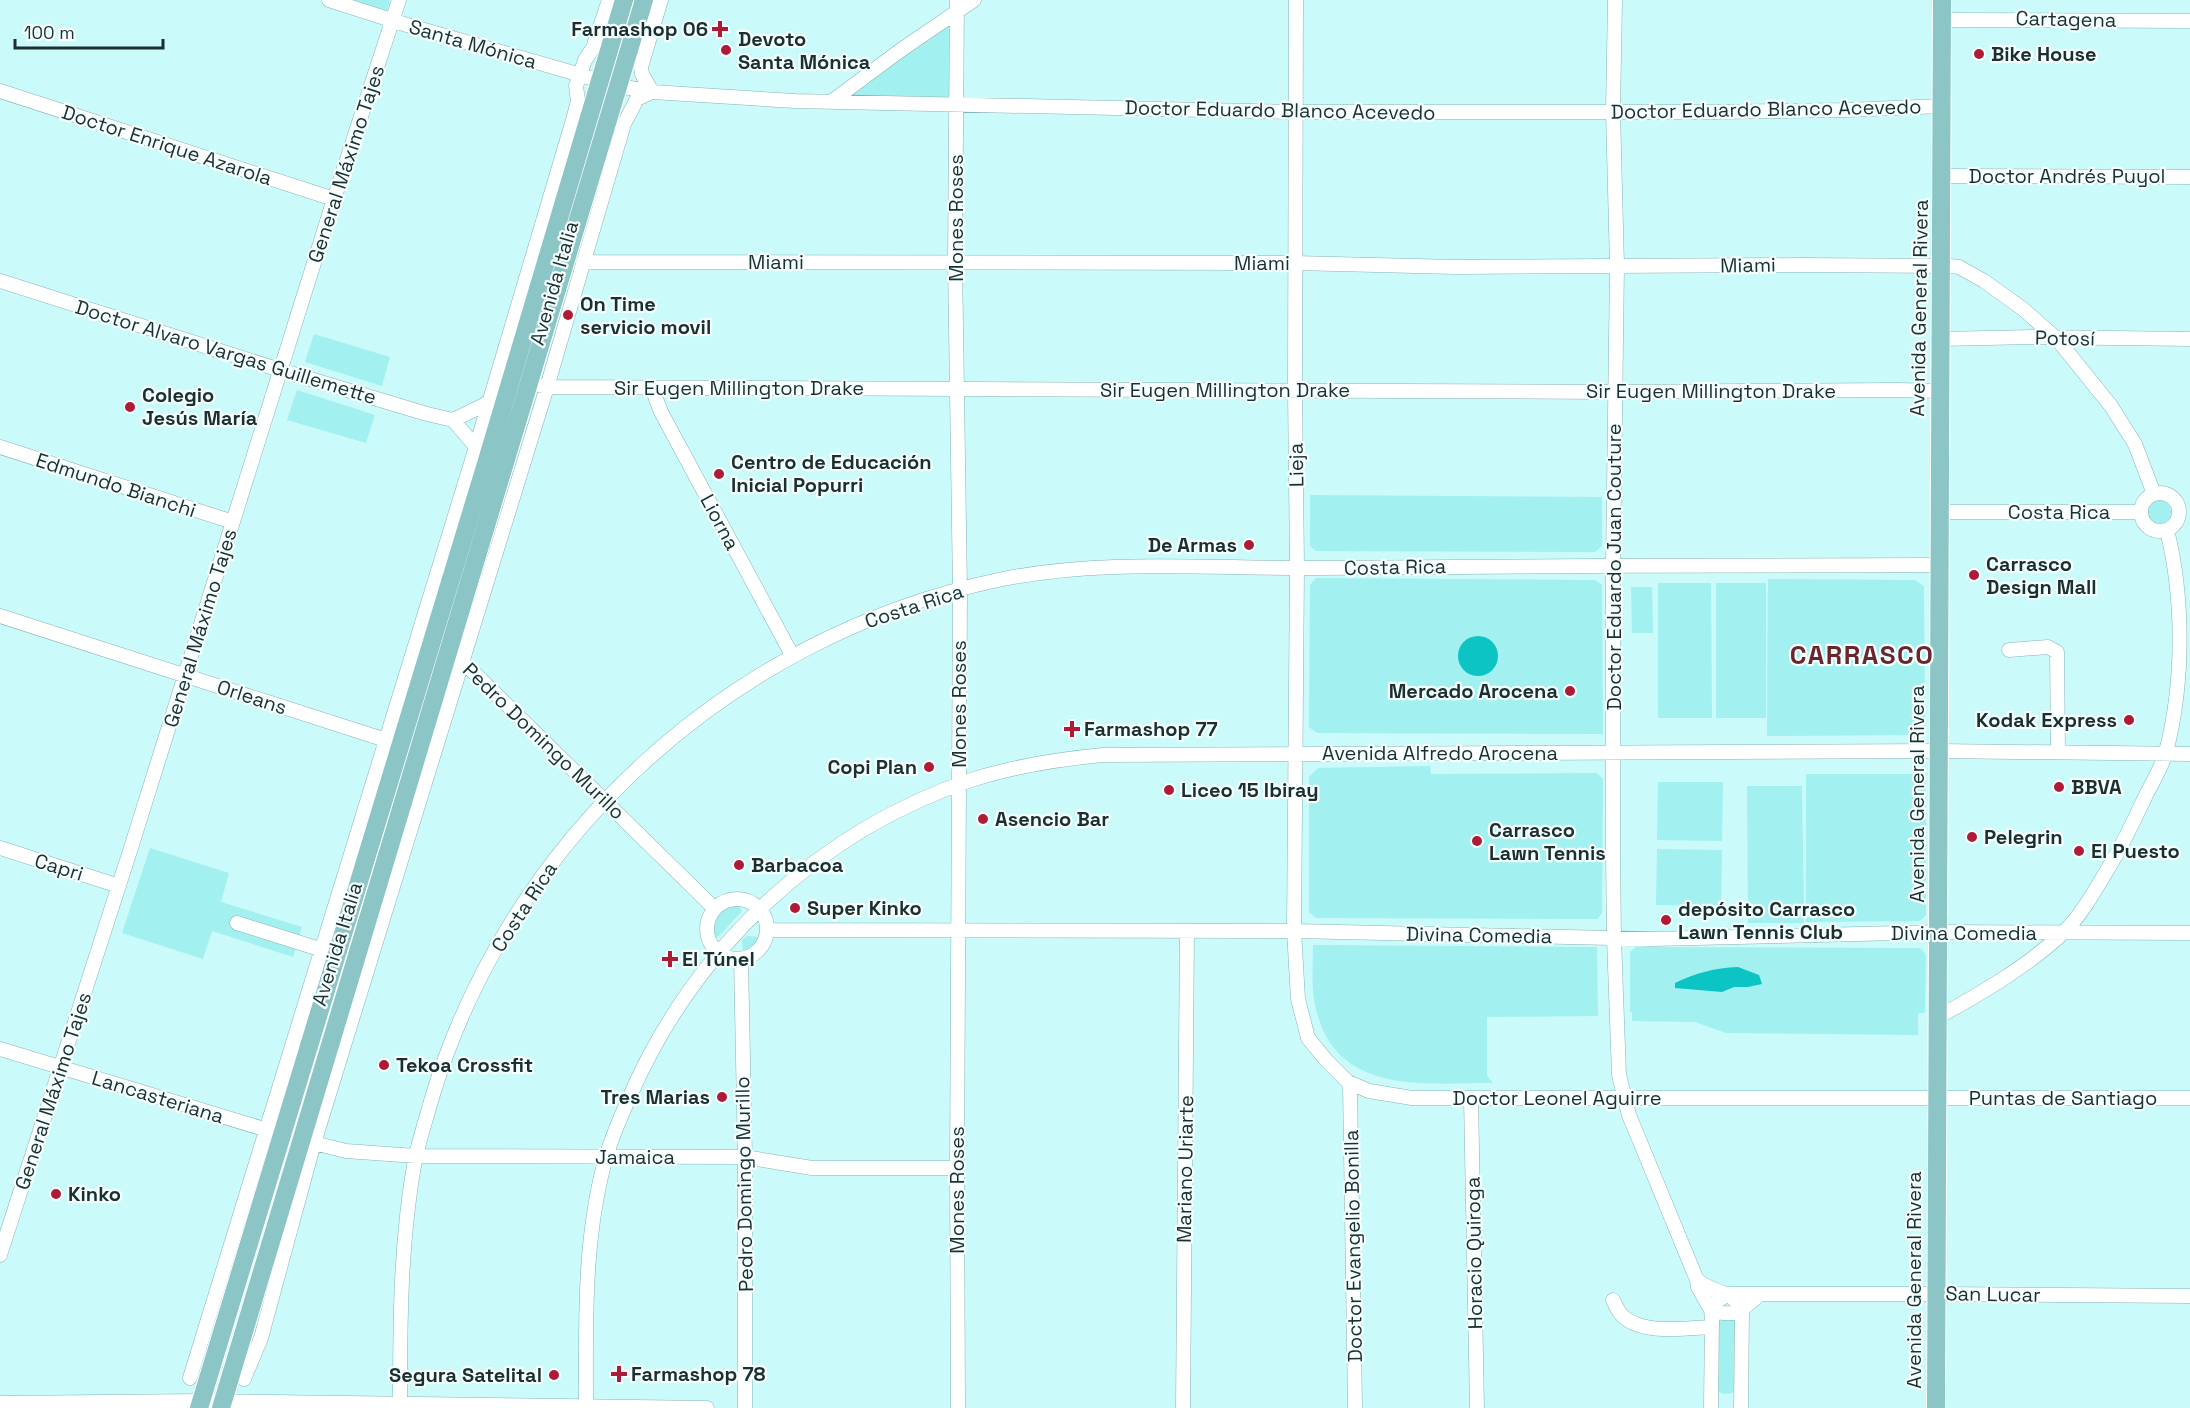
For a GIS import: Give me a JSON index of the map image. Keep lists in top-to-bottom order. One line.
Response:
{"streets":{"main road":["Avenida Italia","Avenida General Rivera"],"street":["Cartagena","Santa Mónica","Doctor Eduardo Blanco Acevedo","Doctor Enrique Azarola","General Máximo Tajes","Doctor Andrés Puyol","Mones Roses","Miami","Potosí","Doctor Alvaro Vargas Guillemette","Sir Eugen Millington Drake","Lieja","Edmundo Bianchi","Costa Rica","Liorna","Doctor Eduardo Juan Couture","Orleans","Pedro Domingo Murillo","Avenida Alfredo Arocena","Capri","Divina Comedia","Lancasteriana","Doctor Leonel Aguirre","Puntas de Santiago","Jamaica","Mariano Uriarte","Doctor Evangelio Bonilla","Horacio Quiroga","San Lucar"]},"crossings":[["Cartagena","Avenida General Rivera"],["Santa Mónica","Doctor Eduardo Blanco Acevedo"],["Santa Mónica","General Máximo Tajes"],["Santa Mónica","Avenida Italia"],["Doctor Eduardo Blanco Acevedo","Mones Roses"],["Doctor Eduardo Blanco Acevedo","Avenida Italia"],["Doctor Eduardo Blanco Acevedo","Avenida General Rivera"],["Doctor Eduardo Blanco Acevedo","Lieja"],["Doctor Eduardo Blanco Acevedo","Doctor Eduardo Juan Couture"],["Doctor Enrique Azarola","General Máximo Tajes"],["General Máximo Tajes","Doctor Alvaro Vargas Guillemette"],["General Máximo Tajes","Edmundo Bianchi"],["General Máximo Tajes","Orleans"],["General Máximo Tajes","Capri"],["General Máximo Tajes","Lancasteriana"],["Doctor Andrés Puyol","Avenida General Rivera"],["Mones Roses","Miami"],["Mones Roses","Sir Eugen Millington Drake"],["Mones Roses","Costa Rica"],["Mones Roses","Avenida Alfredo Arocena"],["Mones Roses","Divina Comedia"],["Mones Roses","Jamaica"],["Miami","Avenida Italia"],["Miami","Avenida General Rivera"],["Miami","Potosí"],["Miami","Lieja"],["Miami","Costa Rica"],["Miami","Doctor Eduardo Juan Couture"],["Avenida Italia","Sir Eugen Millington Drake"],["Avenida Italia","Orleans"],["Avenida Italia","Pedro Domingo Murillo"],["Avenida Italia","Lancasteriana"],["Avenida Italia","Jamaica"],["Avenida General Rivera","Potosí"],["Avenida General Rivera","Sir Eugen Millington Drake"],["Avenida General Rivera","Costa Rica"],["Avenida General Rivera","Avenida Alfredo Arocena"],["Avenida General Rivera","Divina Comedia"],["Avenida General Rivera","Doctor Leonel Aguirre"],["Avenida General Rivera","Puntas de Santiago"],["Avenida General Rivera","San Lucar"],["Sir Eugen Millington Drake","Lieja"],["Sir Eugen Millington Drake","Liorna"],["Sir Eugen Millington Drake","Doctor Eduardo Juan Couture"],["Lieja","Costa Rica"],["Lieja","Avenida Alfredo Arocena"],["Lieja","Divina Comedia"],["Lieja","Doctor Leonel Aguirre"],["Costa Rica","Liorna"],["Costa Rica","Doctor Eduardo Juan Couture"],["Costa Rica","Pedro Domingo Murillo"],["Costa Rica","Jamaica"],["Doctor Eduardo Juan Couture","Avenida Alfredo Arocena"],["Doctor Eduardo Juan Couture","Divina Comedia"],["Doctor Eduardo Juan Couture","Doctor Leonel Aguirre"],["Pedro Domingo Murillo","Jamaica"],["Avenida Alfredo Arocena","Jamaica"],["Divina Comedia","Doctor Leonel Aguirre"],["Divina Comedia","Mariano Uriarte"],["Doctor Leonel Aguirre","Puntas de Santiago"],["Doctor Leonel Aguirre","Doctor Evangelio Bonilla"],["Doctor Leonel Aguirre","Horacio Quiroga"]],"districts":["CARRASCO"],"places":{"health":["Farmashop 06","Farmashop 77","El Túnel","Farmashop 78"],"other":["Devoto Santa Mónica","Bike House","On Time servicio movil","Colegio Jesús María","Centro de Educación Inicial Popurri","De Armas","Carrasco Design Mall","Mercado Arocena","Kodak Express","Copi Plan","BBVA","Liceo 15 Ibiray","Asencio Bar","Pelegrin","Carrasco Lawn Tennis","El Puesto","Barbacoa","Super Kinko","depósito Carrasco Lawn Tennis Club","Tekoa Crossfit","Tres Marias","Kinko","Segura Satelital"]},"scale_bar":"100 m"}
